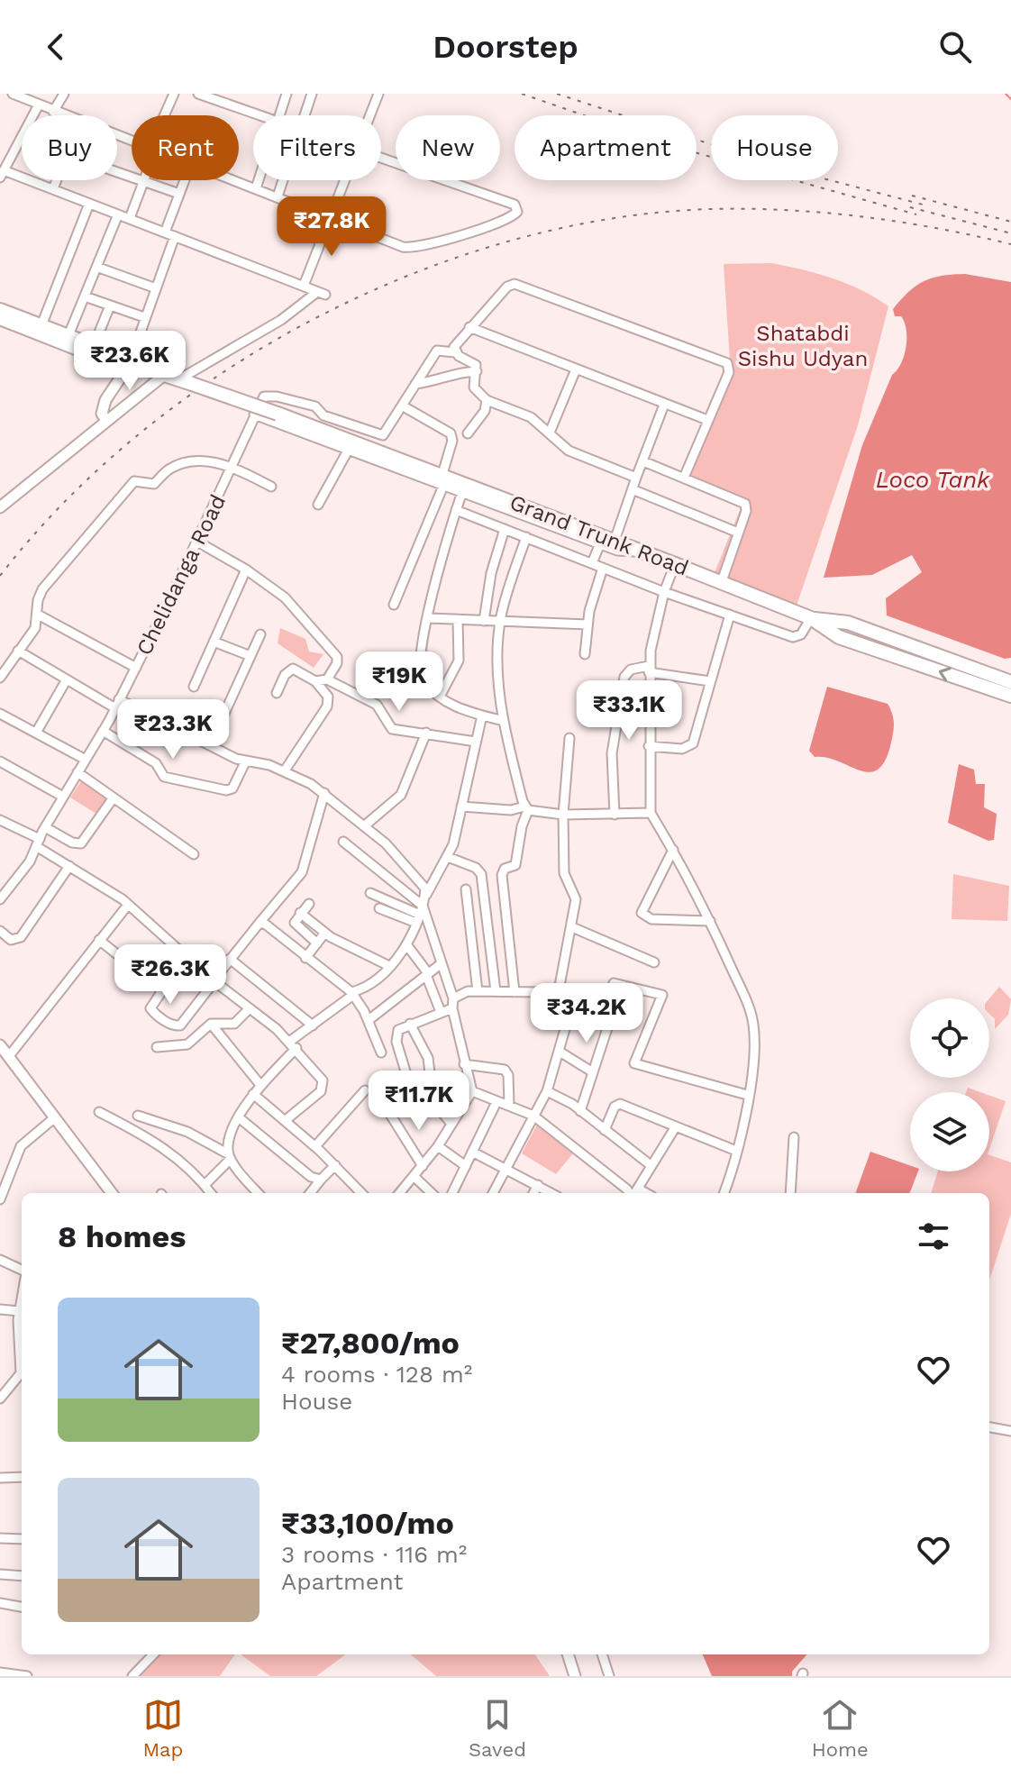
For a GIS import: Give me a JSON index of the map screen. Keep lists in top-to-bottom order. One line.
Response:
{"streets":{"main road":["Grand Trunk Road"],"street":["Chelidanga Road"]},"water":["Loco Tank"],"parks":["Shatabdi Sishu Udyan"],"page":{"header":"Doorstep","chip":["Buy","Rent","Filters","New","Apartment","House"],"price":["₹27.8K","₹23.6K","₹19K","₹33.1K","₹23.3K","₹26.3K","₹34.2K","₹11.7K"],"heading":"8 homes","list":[{"name":"₹27,800/mo","note":"4 rooms · 128 m² · House"},{"name":"₹33,100/mo","note":"3 rooms · 116 m² · Apartment"}],"tabs":["Map","Saved","Home"]}}
